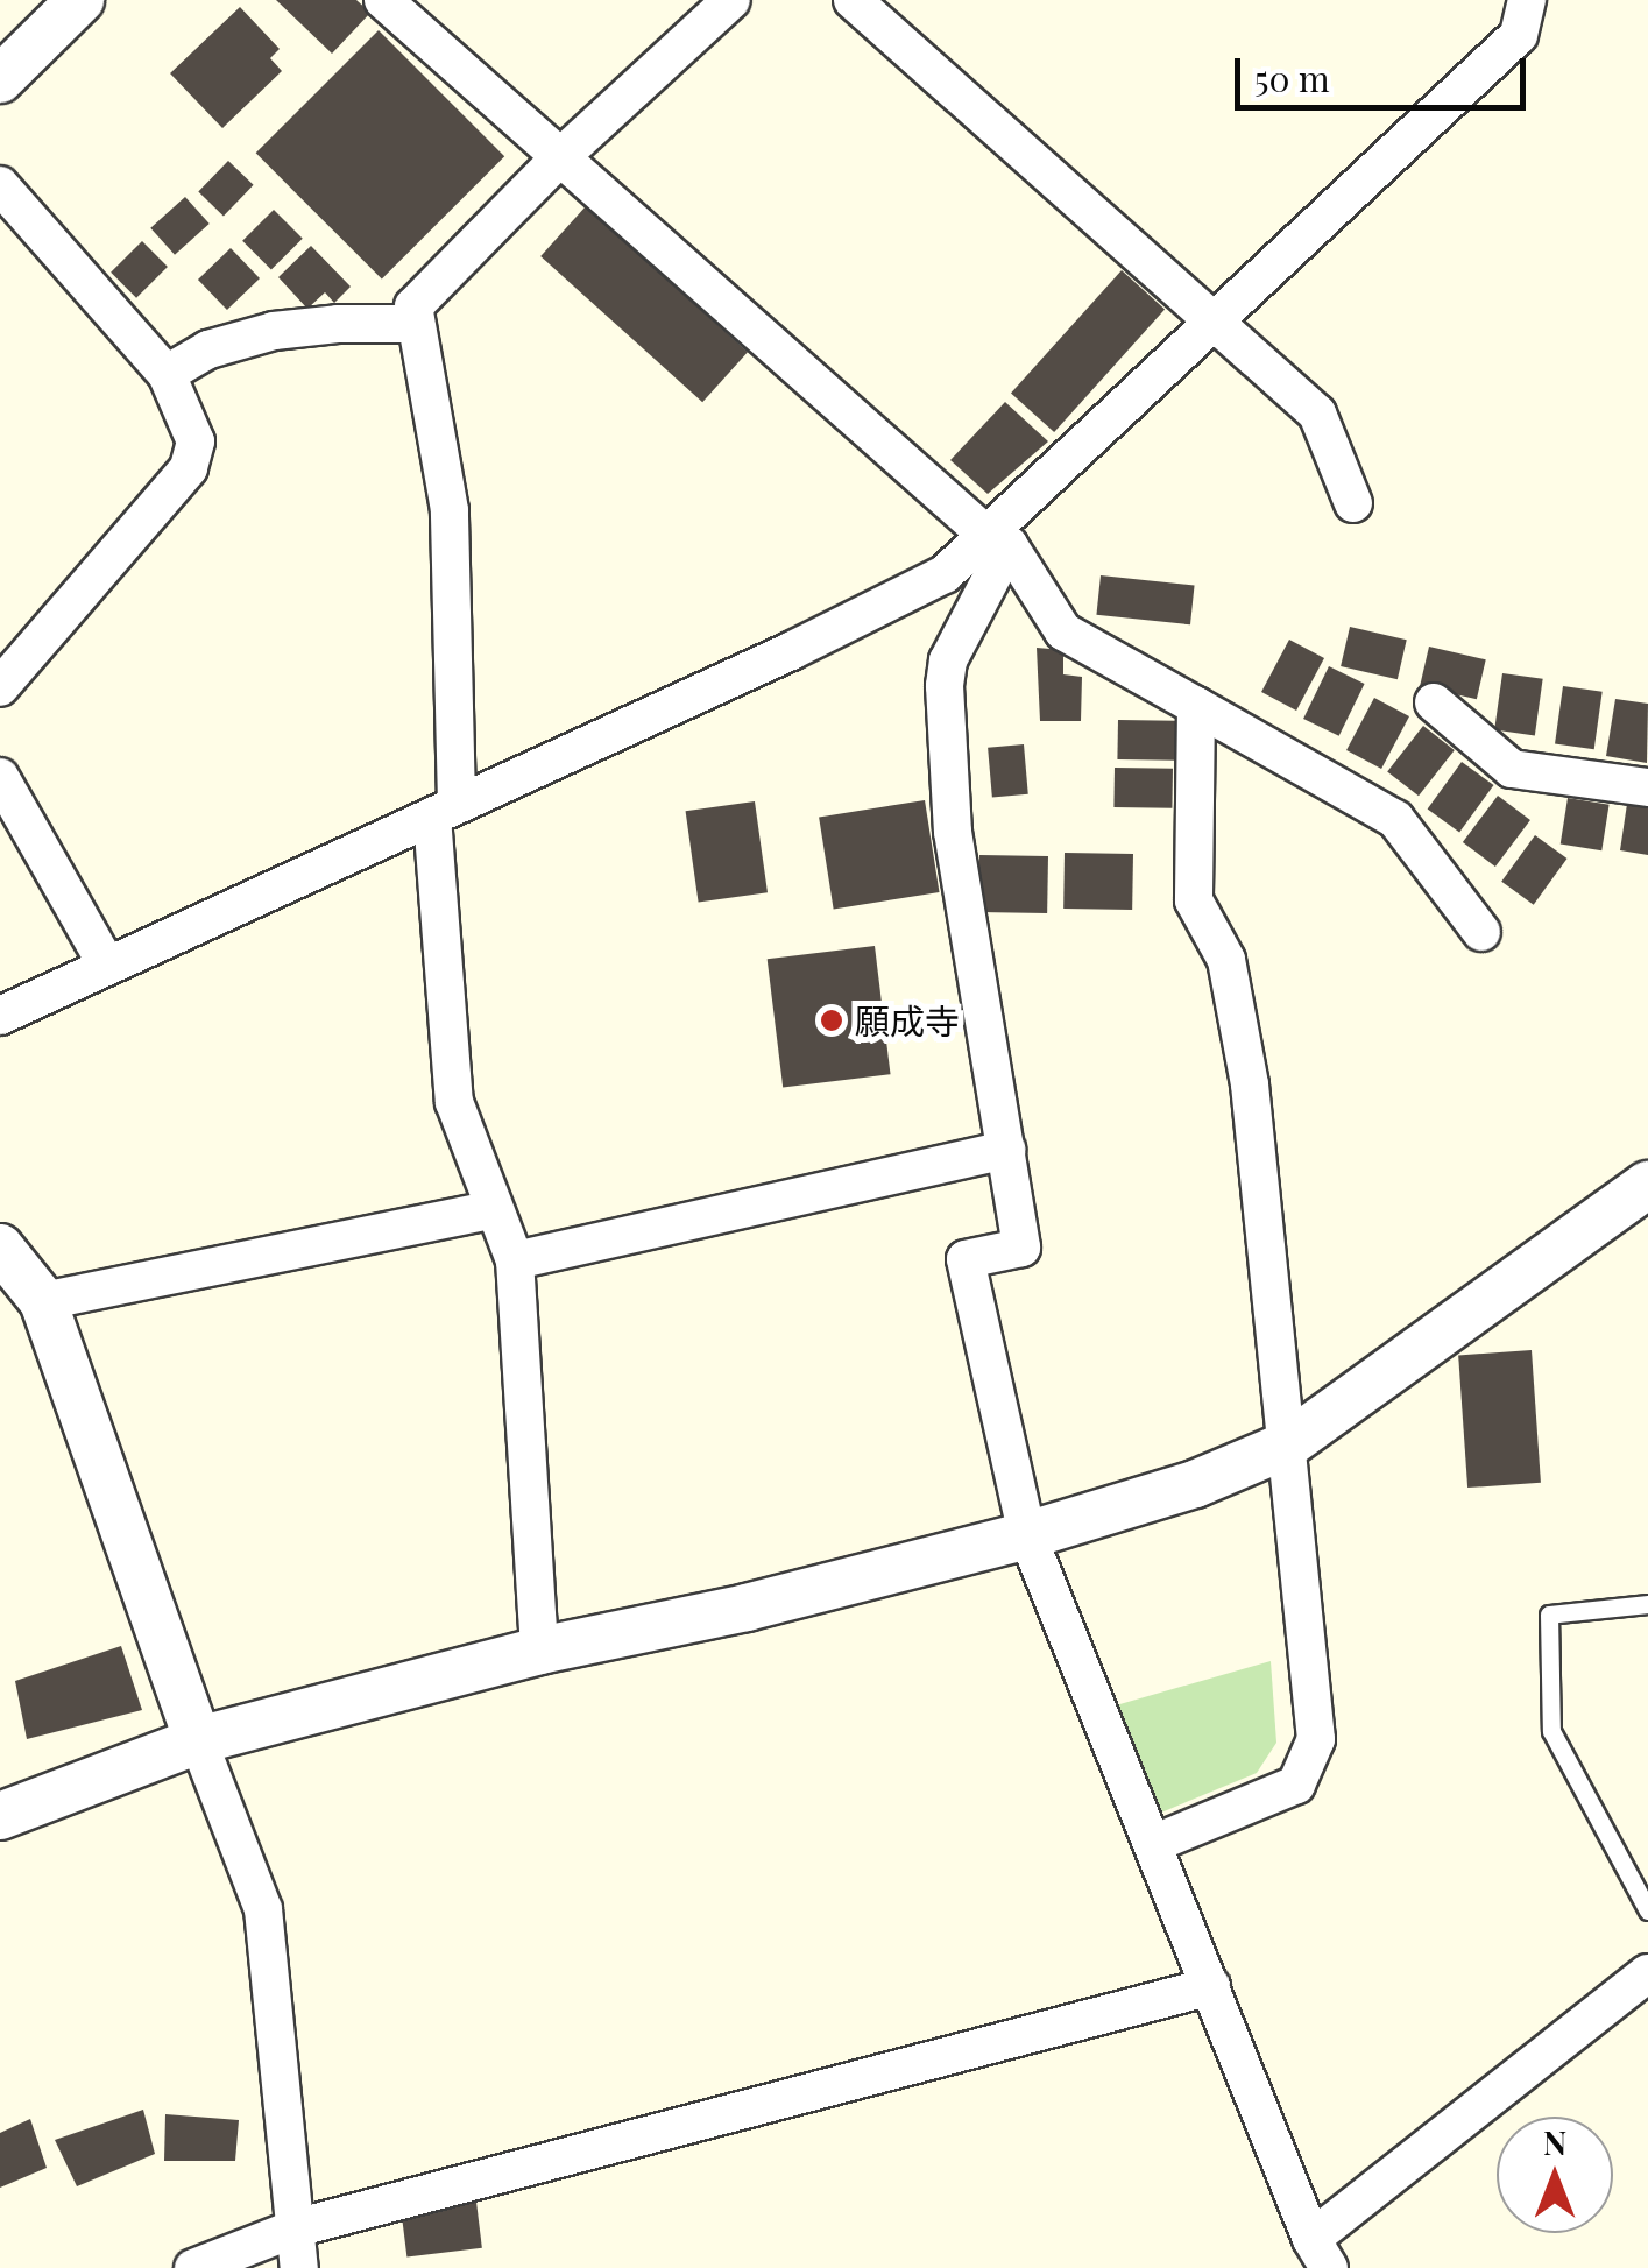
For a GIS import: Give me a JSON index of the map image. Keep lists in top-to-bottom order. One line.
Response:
{"places":["願成寺"],"scale_bar":"50 m","north":"top"}
